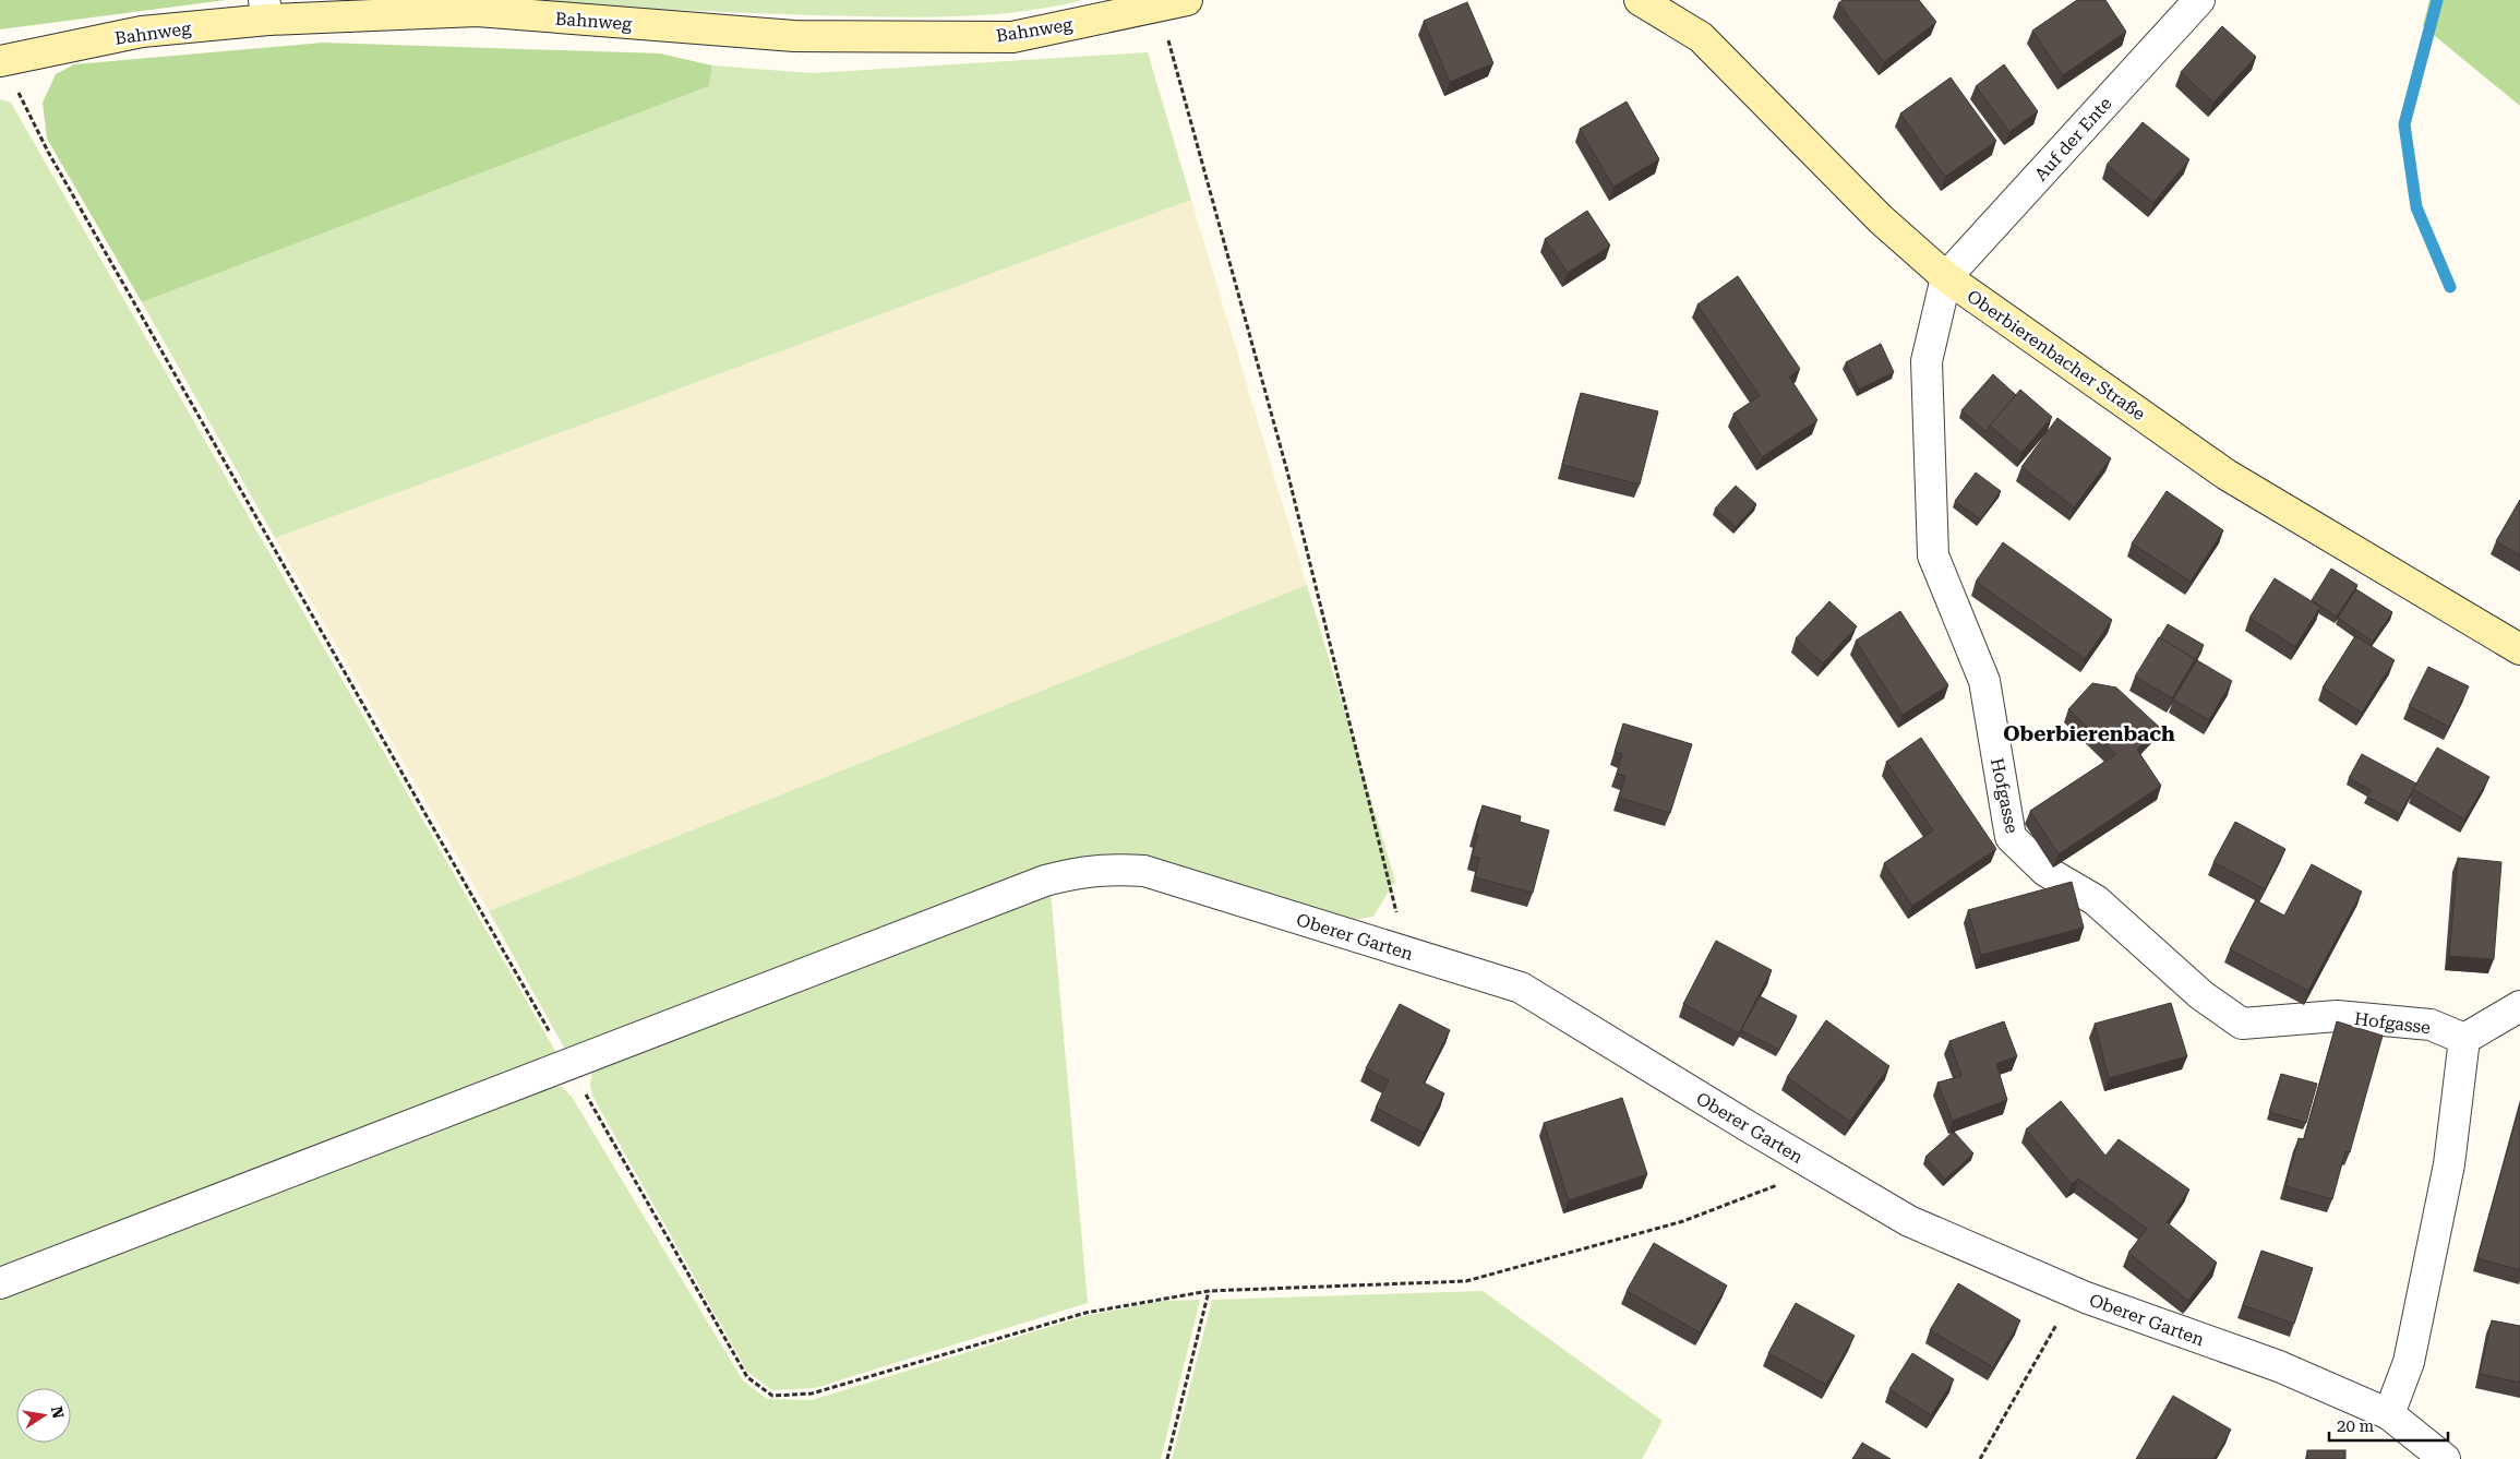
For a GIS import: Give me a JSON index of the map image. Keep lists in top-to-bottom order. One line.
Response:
{"streets":{"main road":["Bahnweg","Oberbierenbacher Straße"],"street":["Auf der Ente","Hofgasse","Oberer Garten"]},"crossings":[["Auf der Ente","Oberbierenbacher Straße"],["Auf der Ente","Hofgasse"],["Oberbierenbacher Straße","Hofgasse"]],"districts":["Oberbierenbach"],"scale_bar":"20 m","north":"right"}
